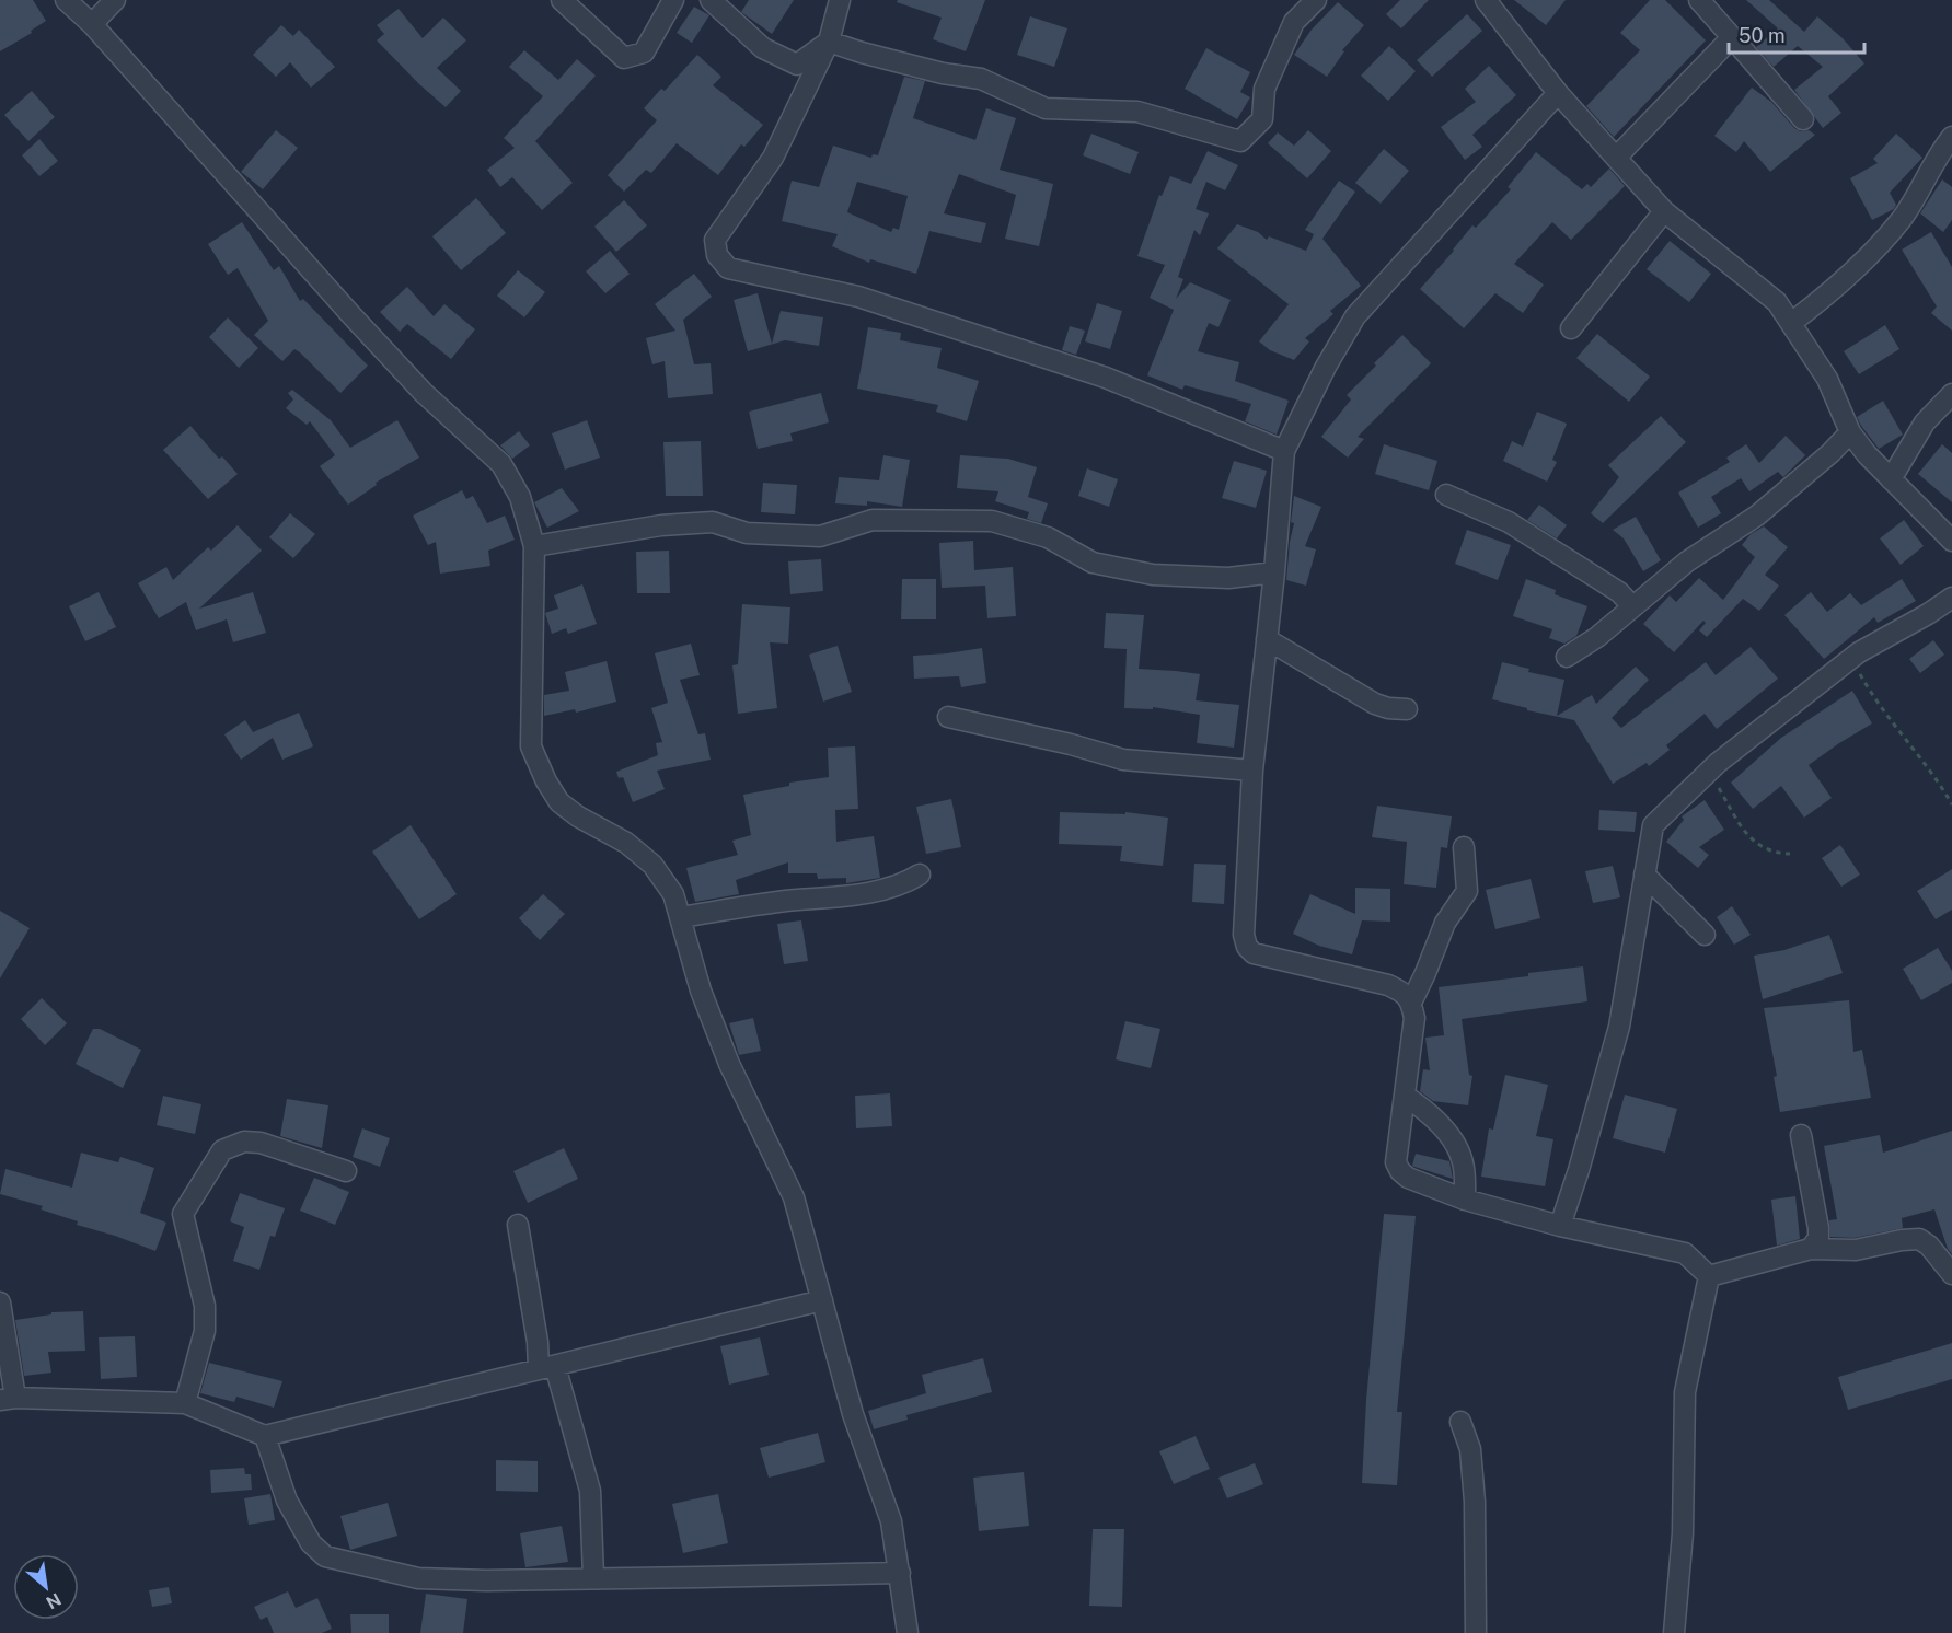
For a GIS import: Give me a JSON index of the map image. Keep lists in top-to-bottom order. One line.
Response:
{"scale_bar":"50 m","north":"bottom right"}
